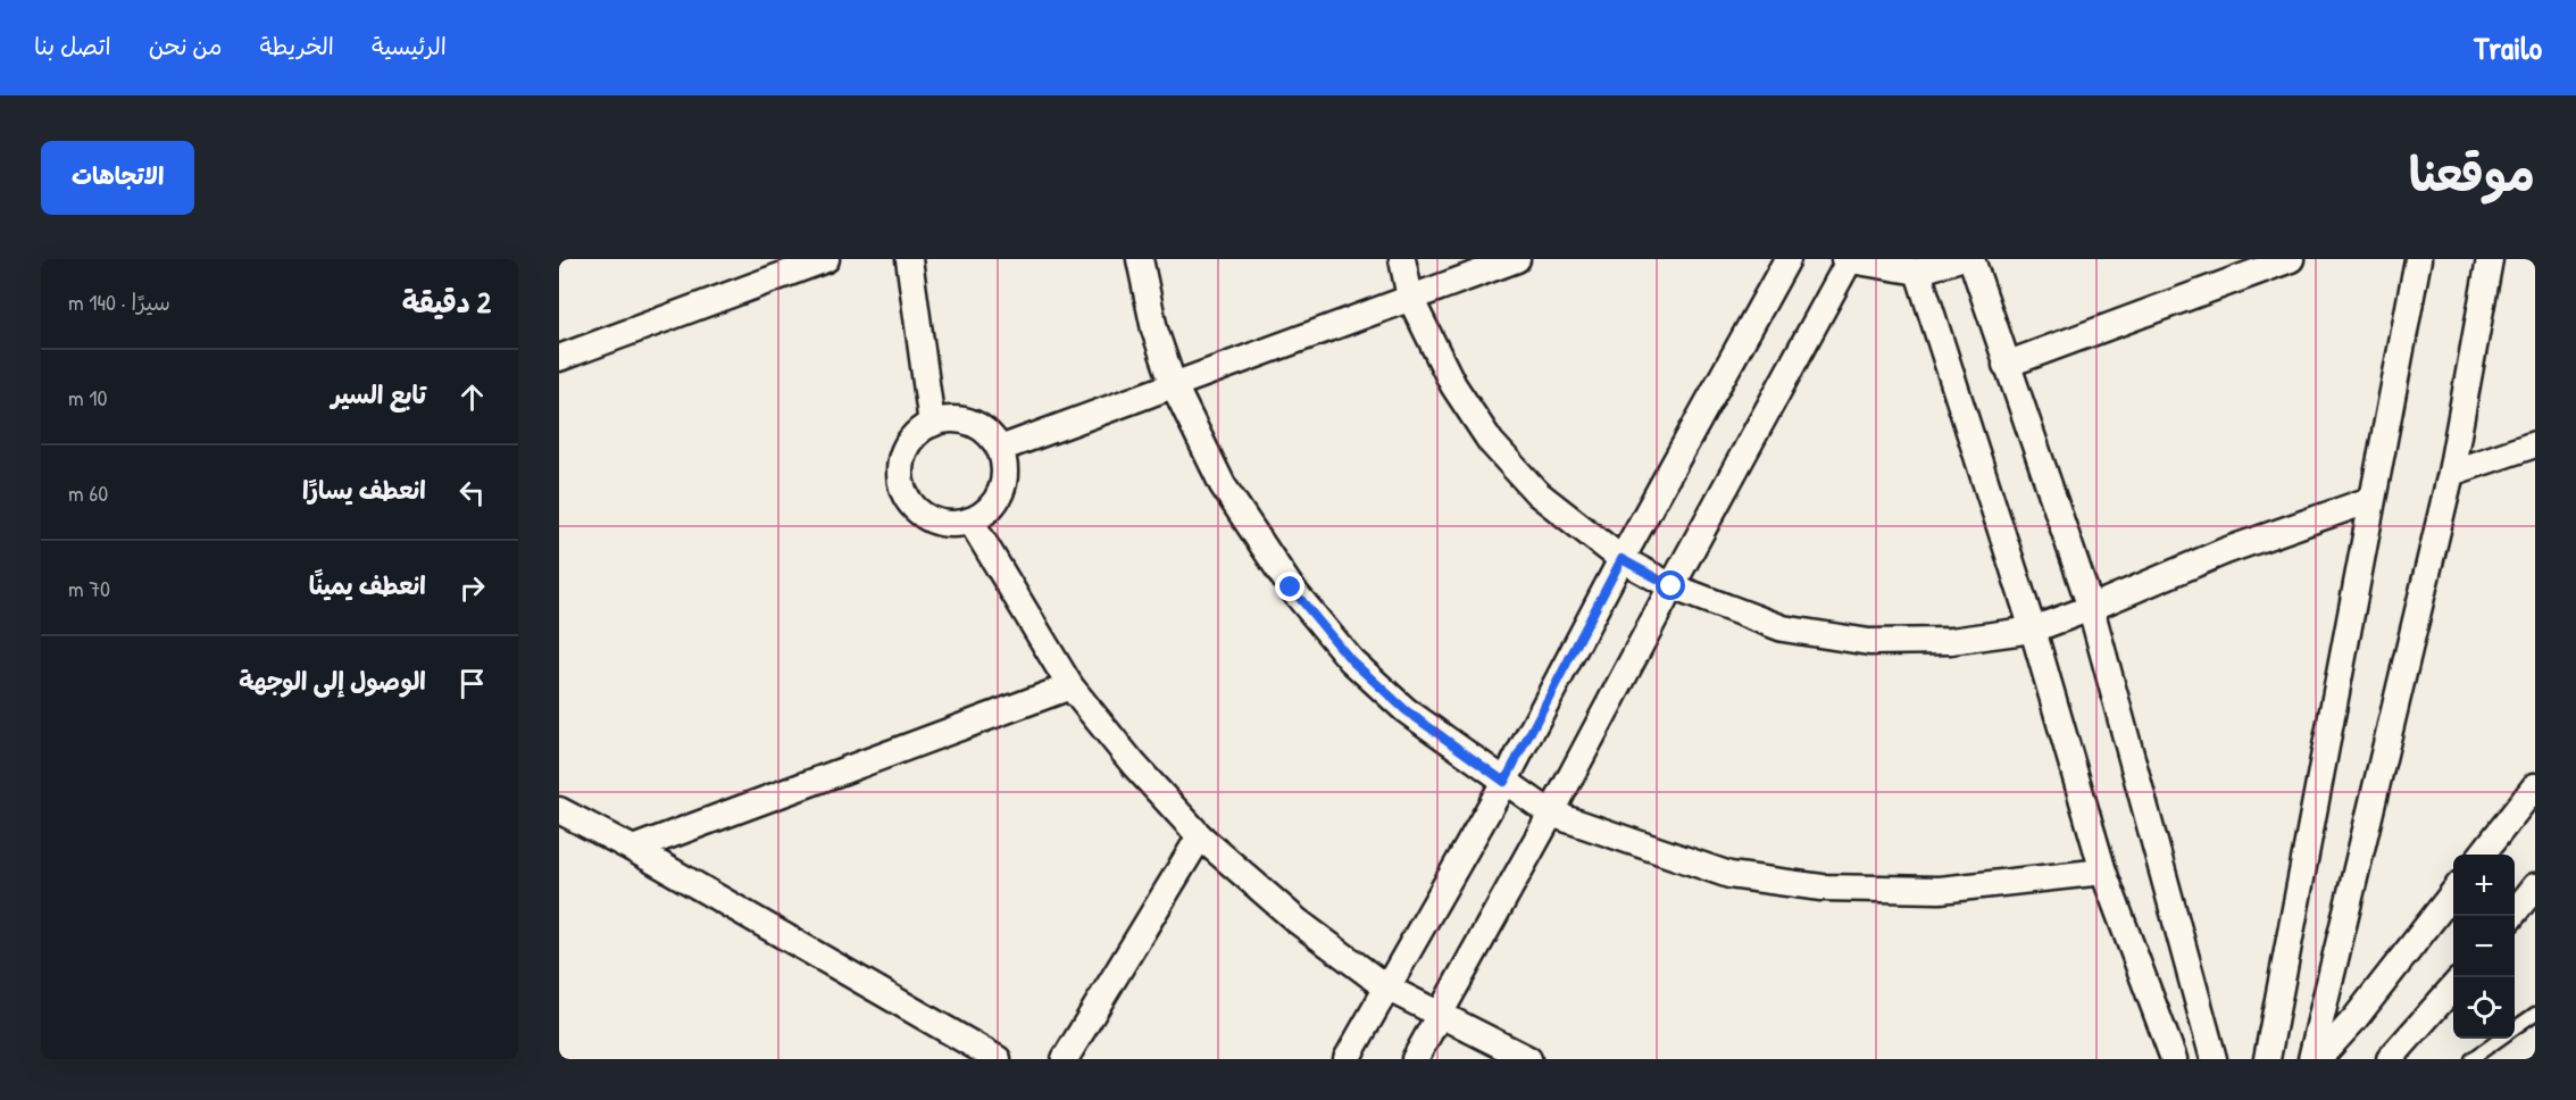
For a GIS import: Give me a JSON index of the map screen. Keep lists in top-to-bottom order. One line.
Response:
{"page":{"header":"Trailo","nav":["الرئيسية","الخريطة","من نحن","اتصل بنا"],"title":"موقعنا","buttons":"الاتجاهات","heading":["2 دقيقة","سيرًا · 140 m"],"list":[["تابع السير","10 m"],["انعطف يسارًا","60 m"],["انعطف يمينًا","70 m"],"الوصول إلى الوجهة"],"map_buttons":["+","−"]}}
